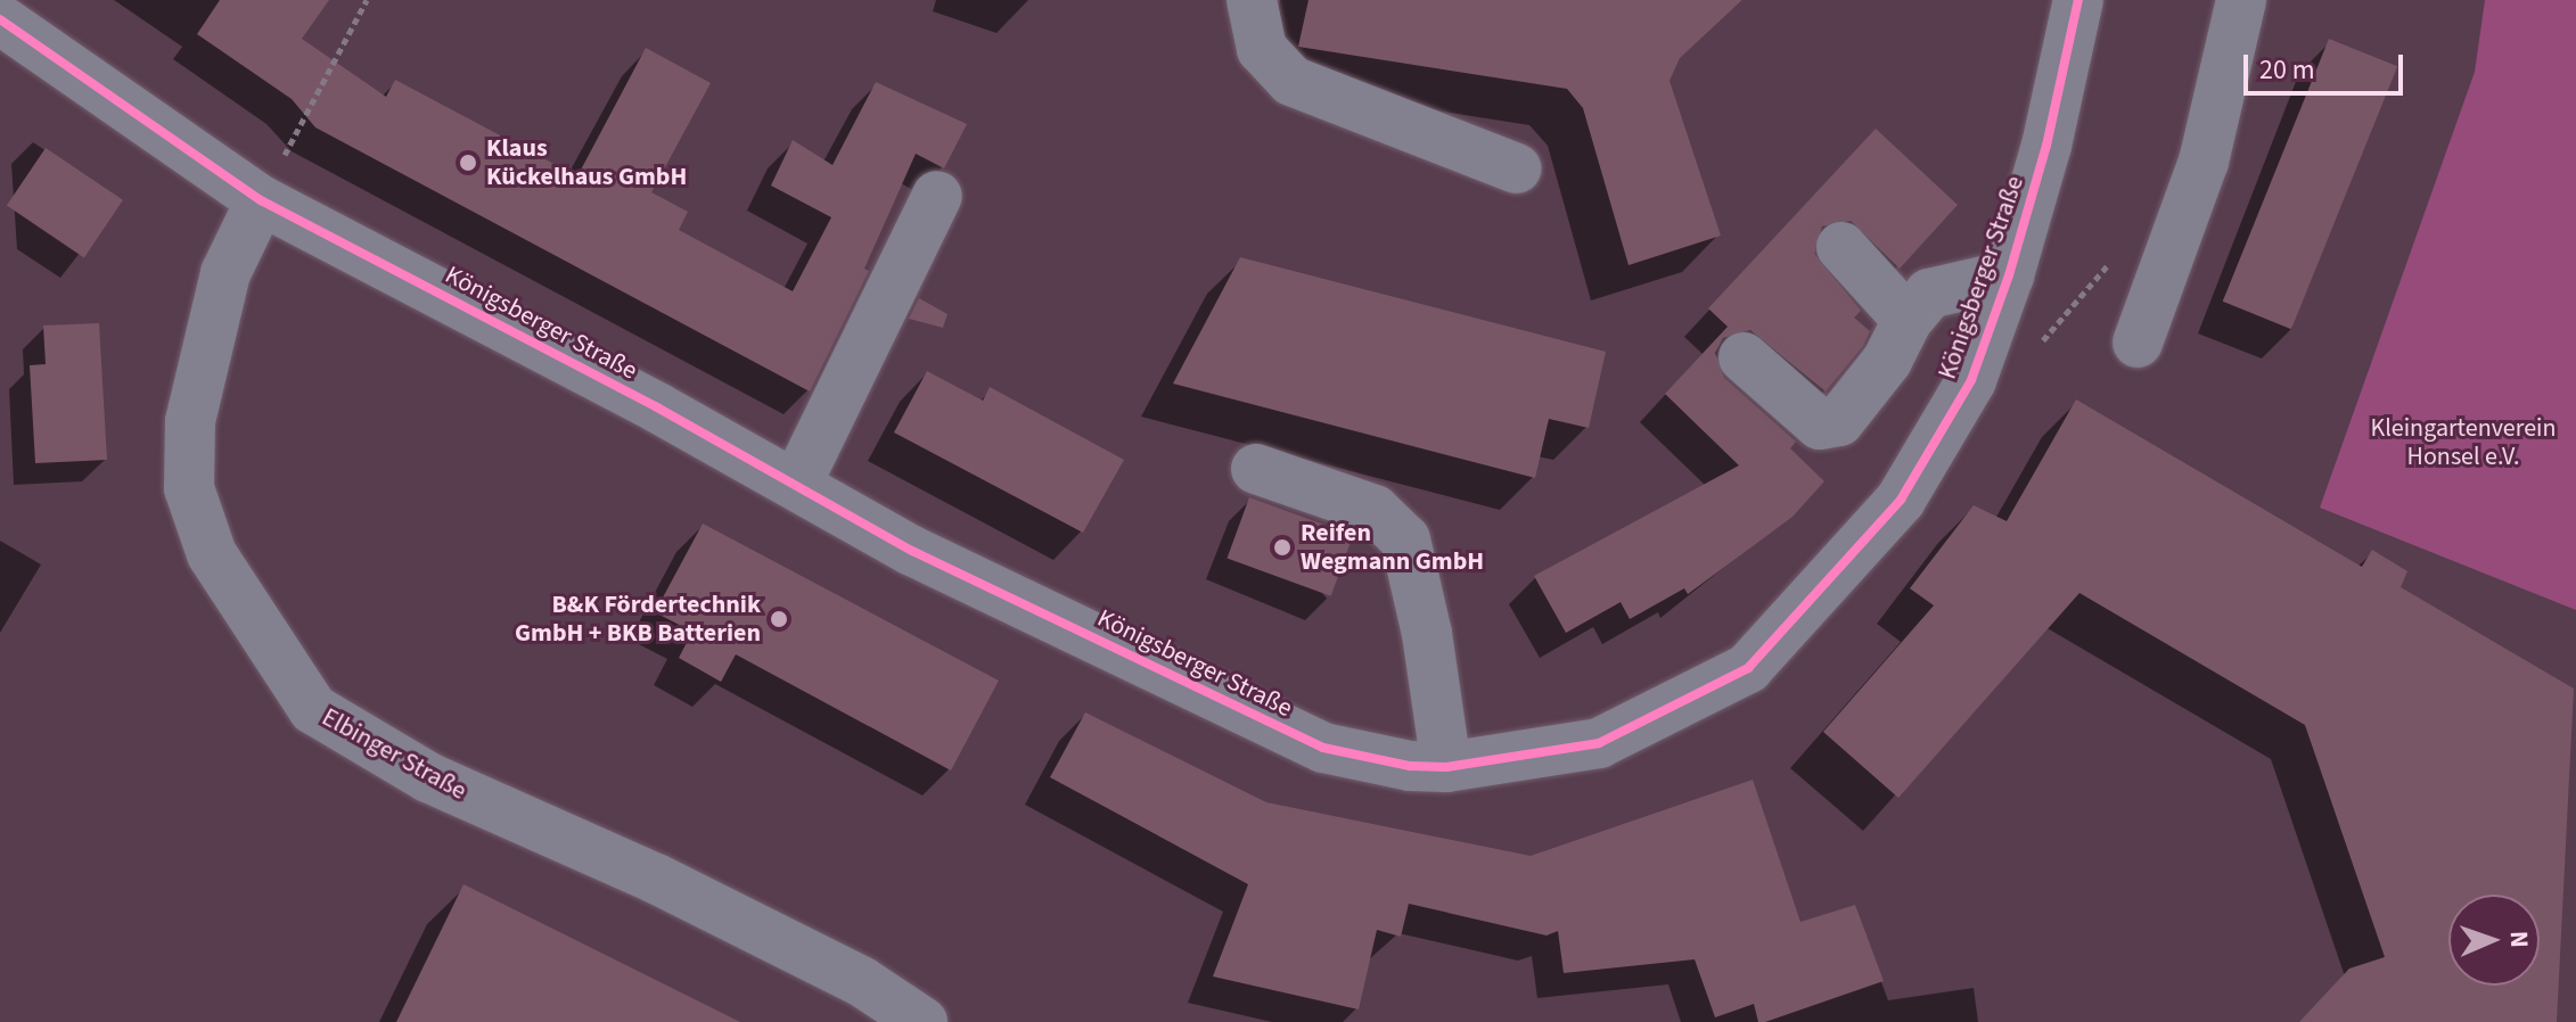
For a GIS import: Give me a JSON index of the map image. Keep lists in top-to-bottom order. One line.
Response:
{"streets":{"street":["Königsberger Straße","Elbinger Straße"]},"crossings":[["Königsberger Straße","Elbinger Straße"]],"parks":["Kleingartenverein Honsel e.V."],"places":["Klaus Kückelhaus GmbH","Reifen Wegmann GmbH","B&K Fördertechnik GmbH + BKB Batterien"],"scale_bar":"20 m","north":"right"}
